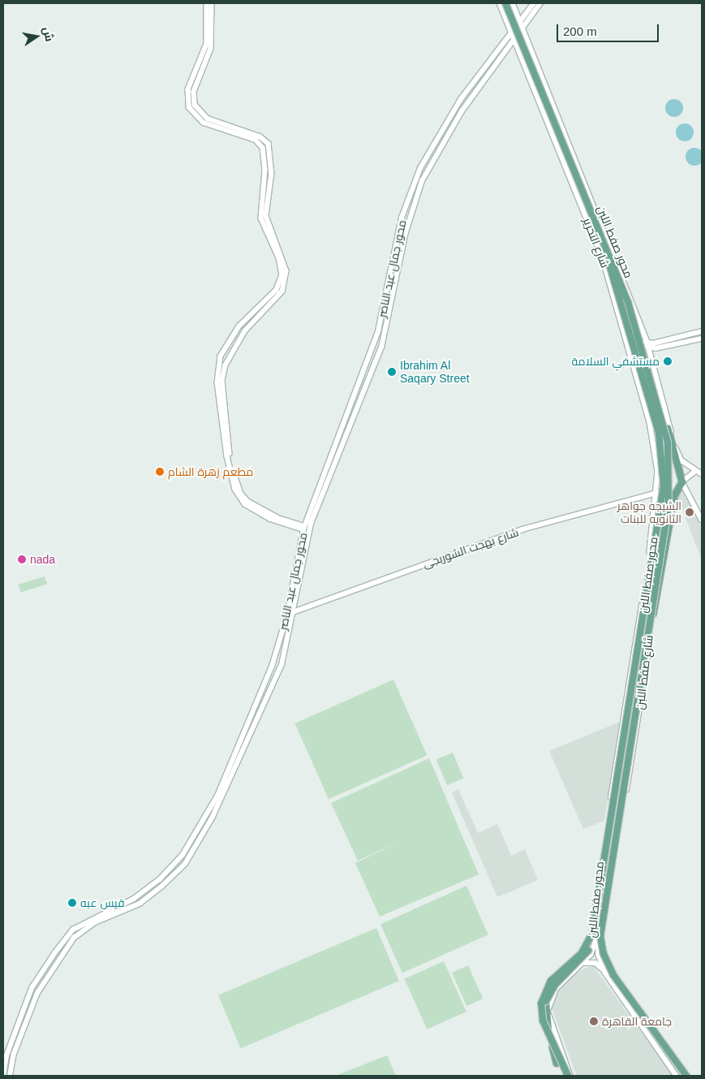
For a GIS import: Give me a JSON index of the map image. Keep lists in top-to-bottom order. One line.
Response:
{"streets":{"main road":["محور صفط اللبن"],"street":["شارع التحرير","محور جمال عبد الناصر","شارع بهجت الشوربجى","شارع صفط اللبن"]},"crossings":[["محور صفط اللبن","شارع التحرير"],["شارع التحرير","محور جمال عبد الناصر"],["شارع التحرير","شارع بهجت الشوربجى"],["شارع التحرير","شارع صفط اللبن"],["محور جمال عبد الناصر","شارع بهجت الشوربجى"]],"places":["مستشفي السلامة","Ibrahim Al Saqary Street","مطعم زهرة الشام","الشيجه جواهر الثانويه للبنات","nada","قيس عبه","جامعة القاهرة"],"scale_bar":"200 m","north":"right"}
